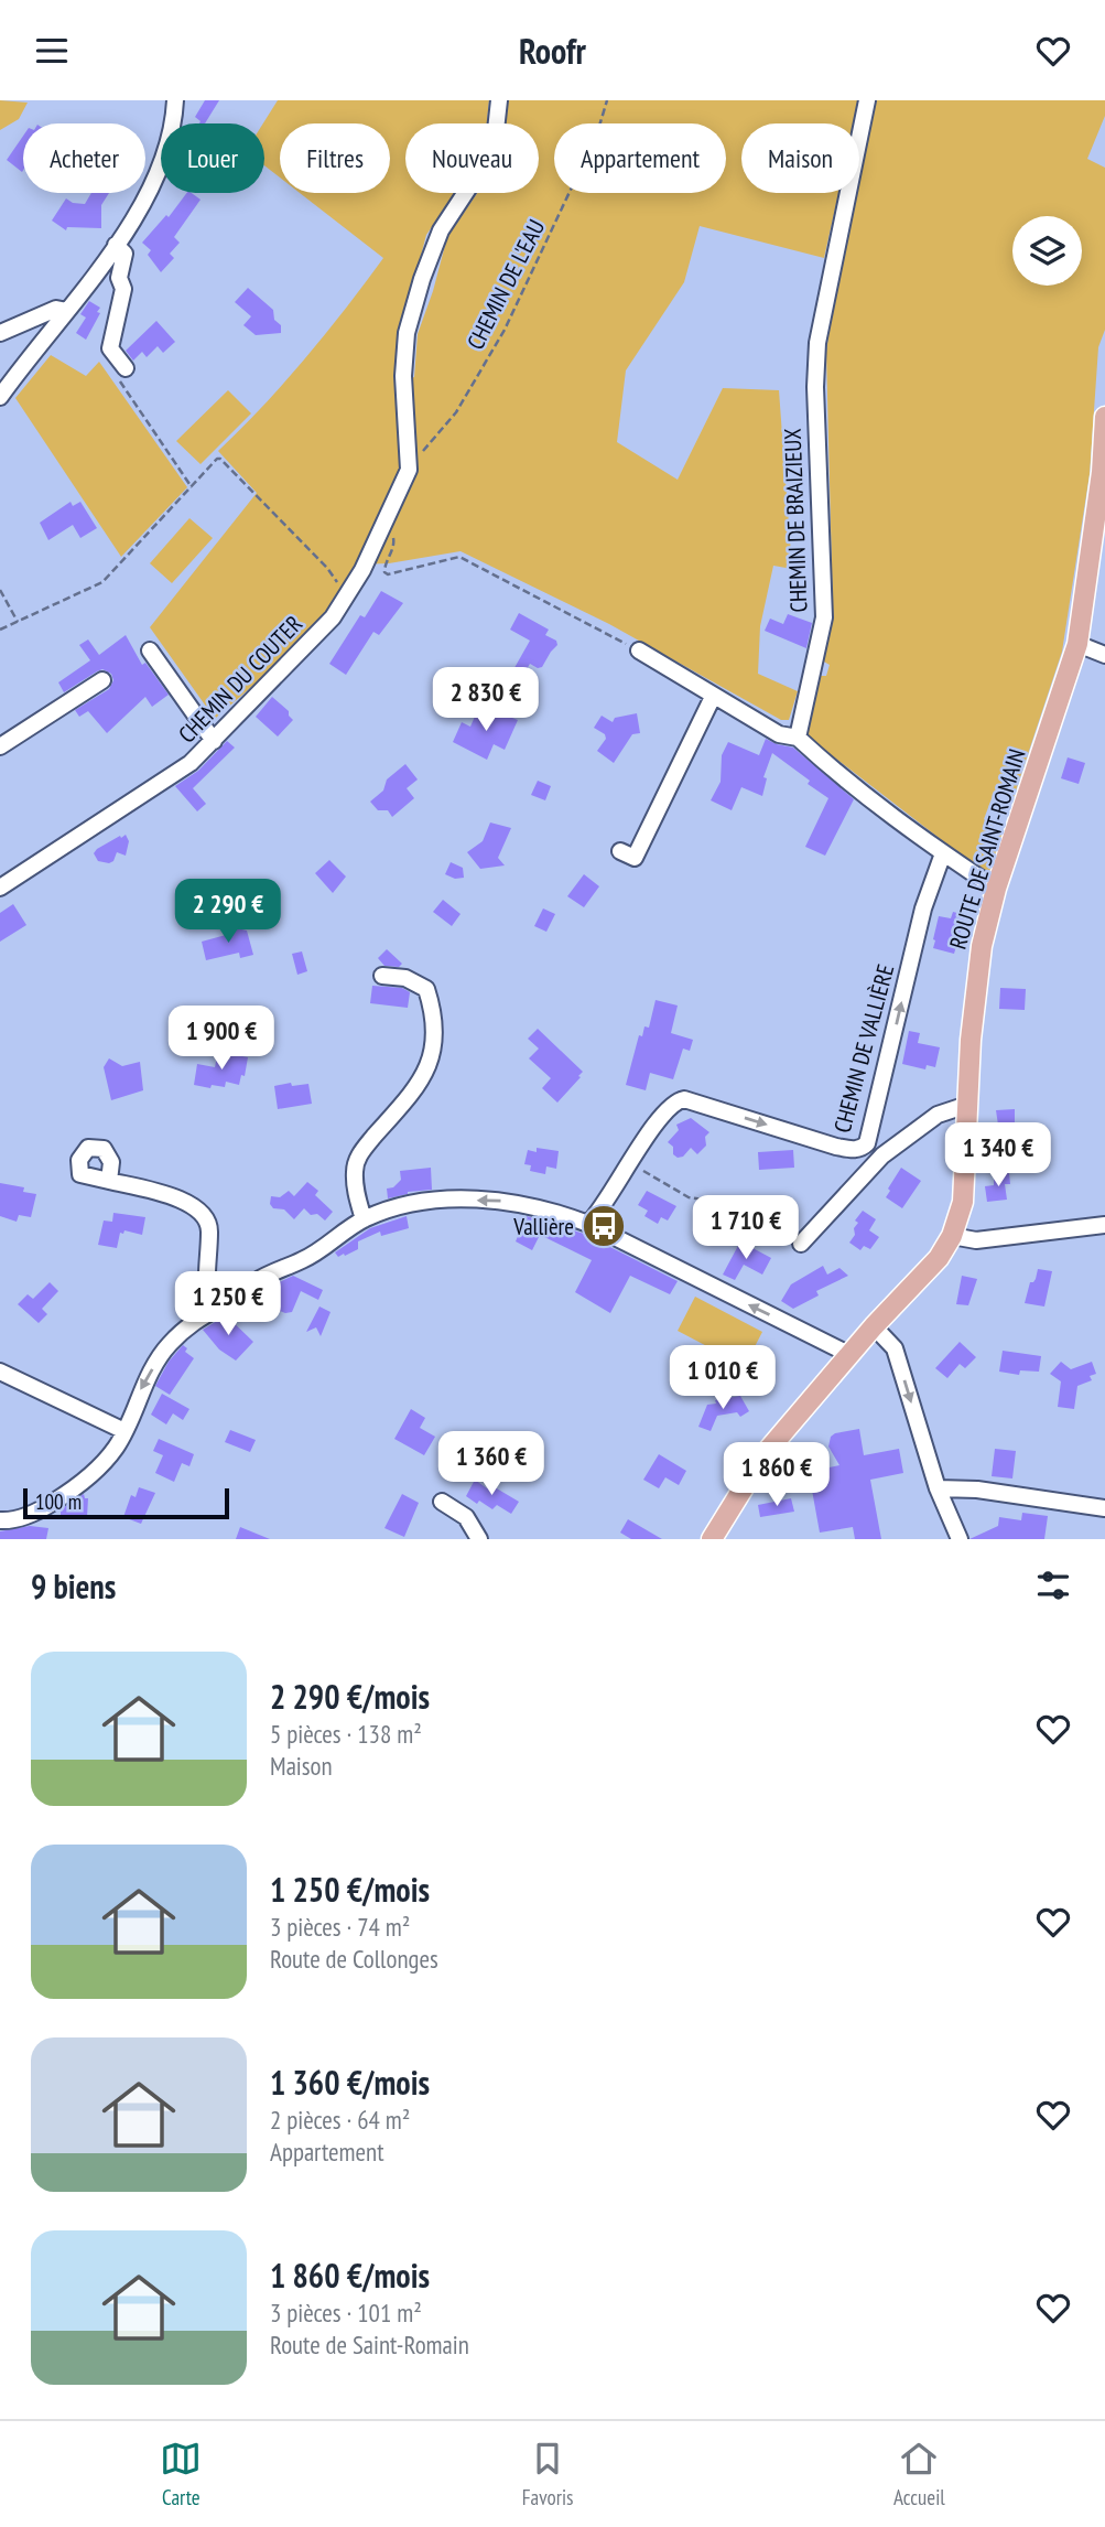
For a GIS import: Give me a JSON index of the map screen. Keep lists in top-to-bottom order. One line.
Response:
{"streets":{"main road":["ROUTE DE SAINT-ROMAIN"],"street":["CHEMIN DE BRAIZIEUX","CHEMIN DU COUTER","CHEMIN DE VALLIÈRE"],"path":["CHEMIN DE L'EAU"]},"crossings":[["CHEMIN DE L'EAU","CHEMIN DU COUTER"]],"places":{"bus stop":["Vallière"]},"scale_bar":"100 m","page":{"header":"Roofr","chip":["Acheter","Louer","Filtres","Nouveau","Appartement","Maison"],"price":["2 830 €","2 290 €","1 900 €","1 340 €","1 710 €","1 250 €","1 010 €","1 360 €","1 860 €"],"scale":"100 m","heading":"9 biens","list":[{"name":"2 290 €/mois","note":"5 pièces · 138 m² · Maison"},{"name":"1 250 €/mois","note":"3 pièces · 74 m² · Route de Collonges"},{"name":"1 360 €/mois","note":"2 pièces · 64 m² · Appartement"},{"name":"1 860 €/mois","note":"3 pièces · 101 m² · Route de Saint-Romain"}],"tabs":["Carte","Favoris","Accueil"]}}
